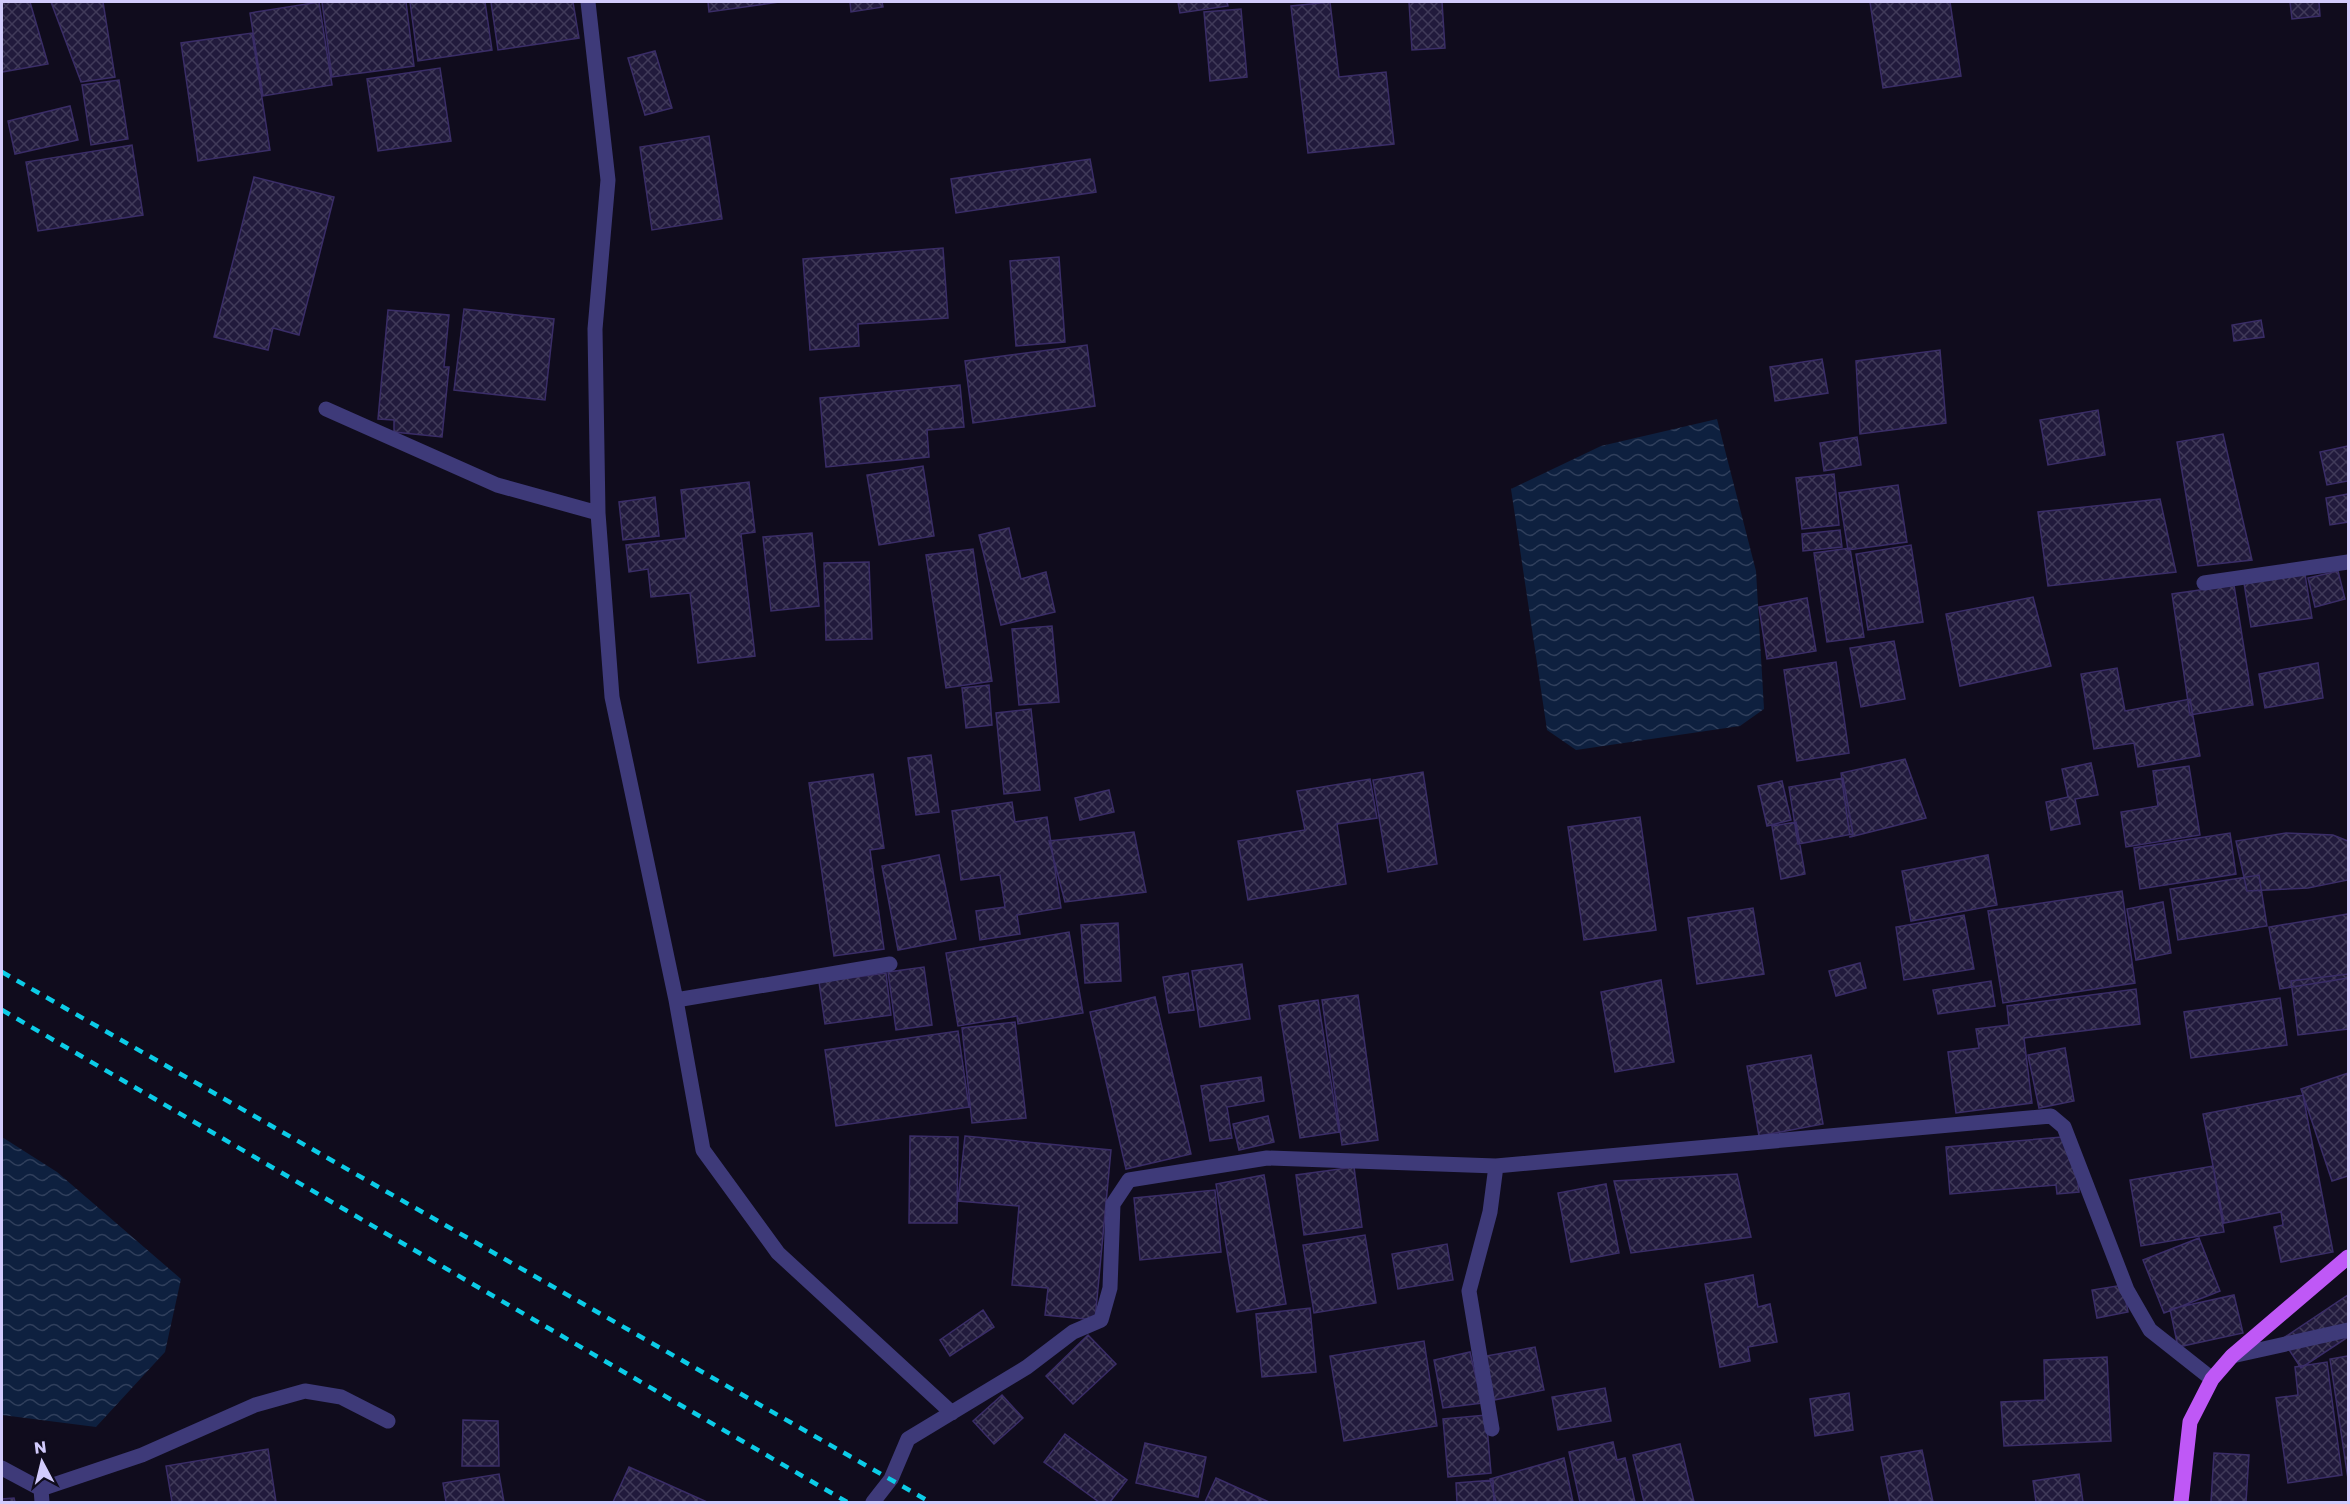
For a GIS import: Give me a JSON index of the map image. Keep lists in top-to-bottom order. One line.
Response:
{"north":"top"}
